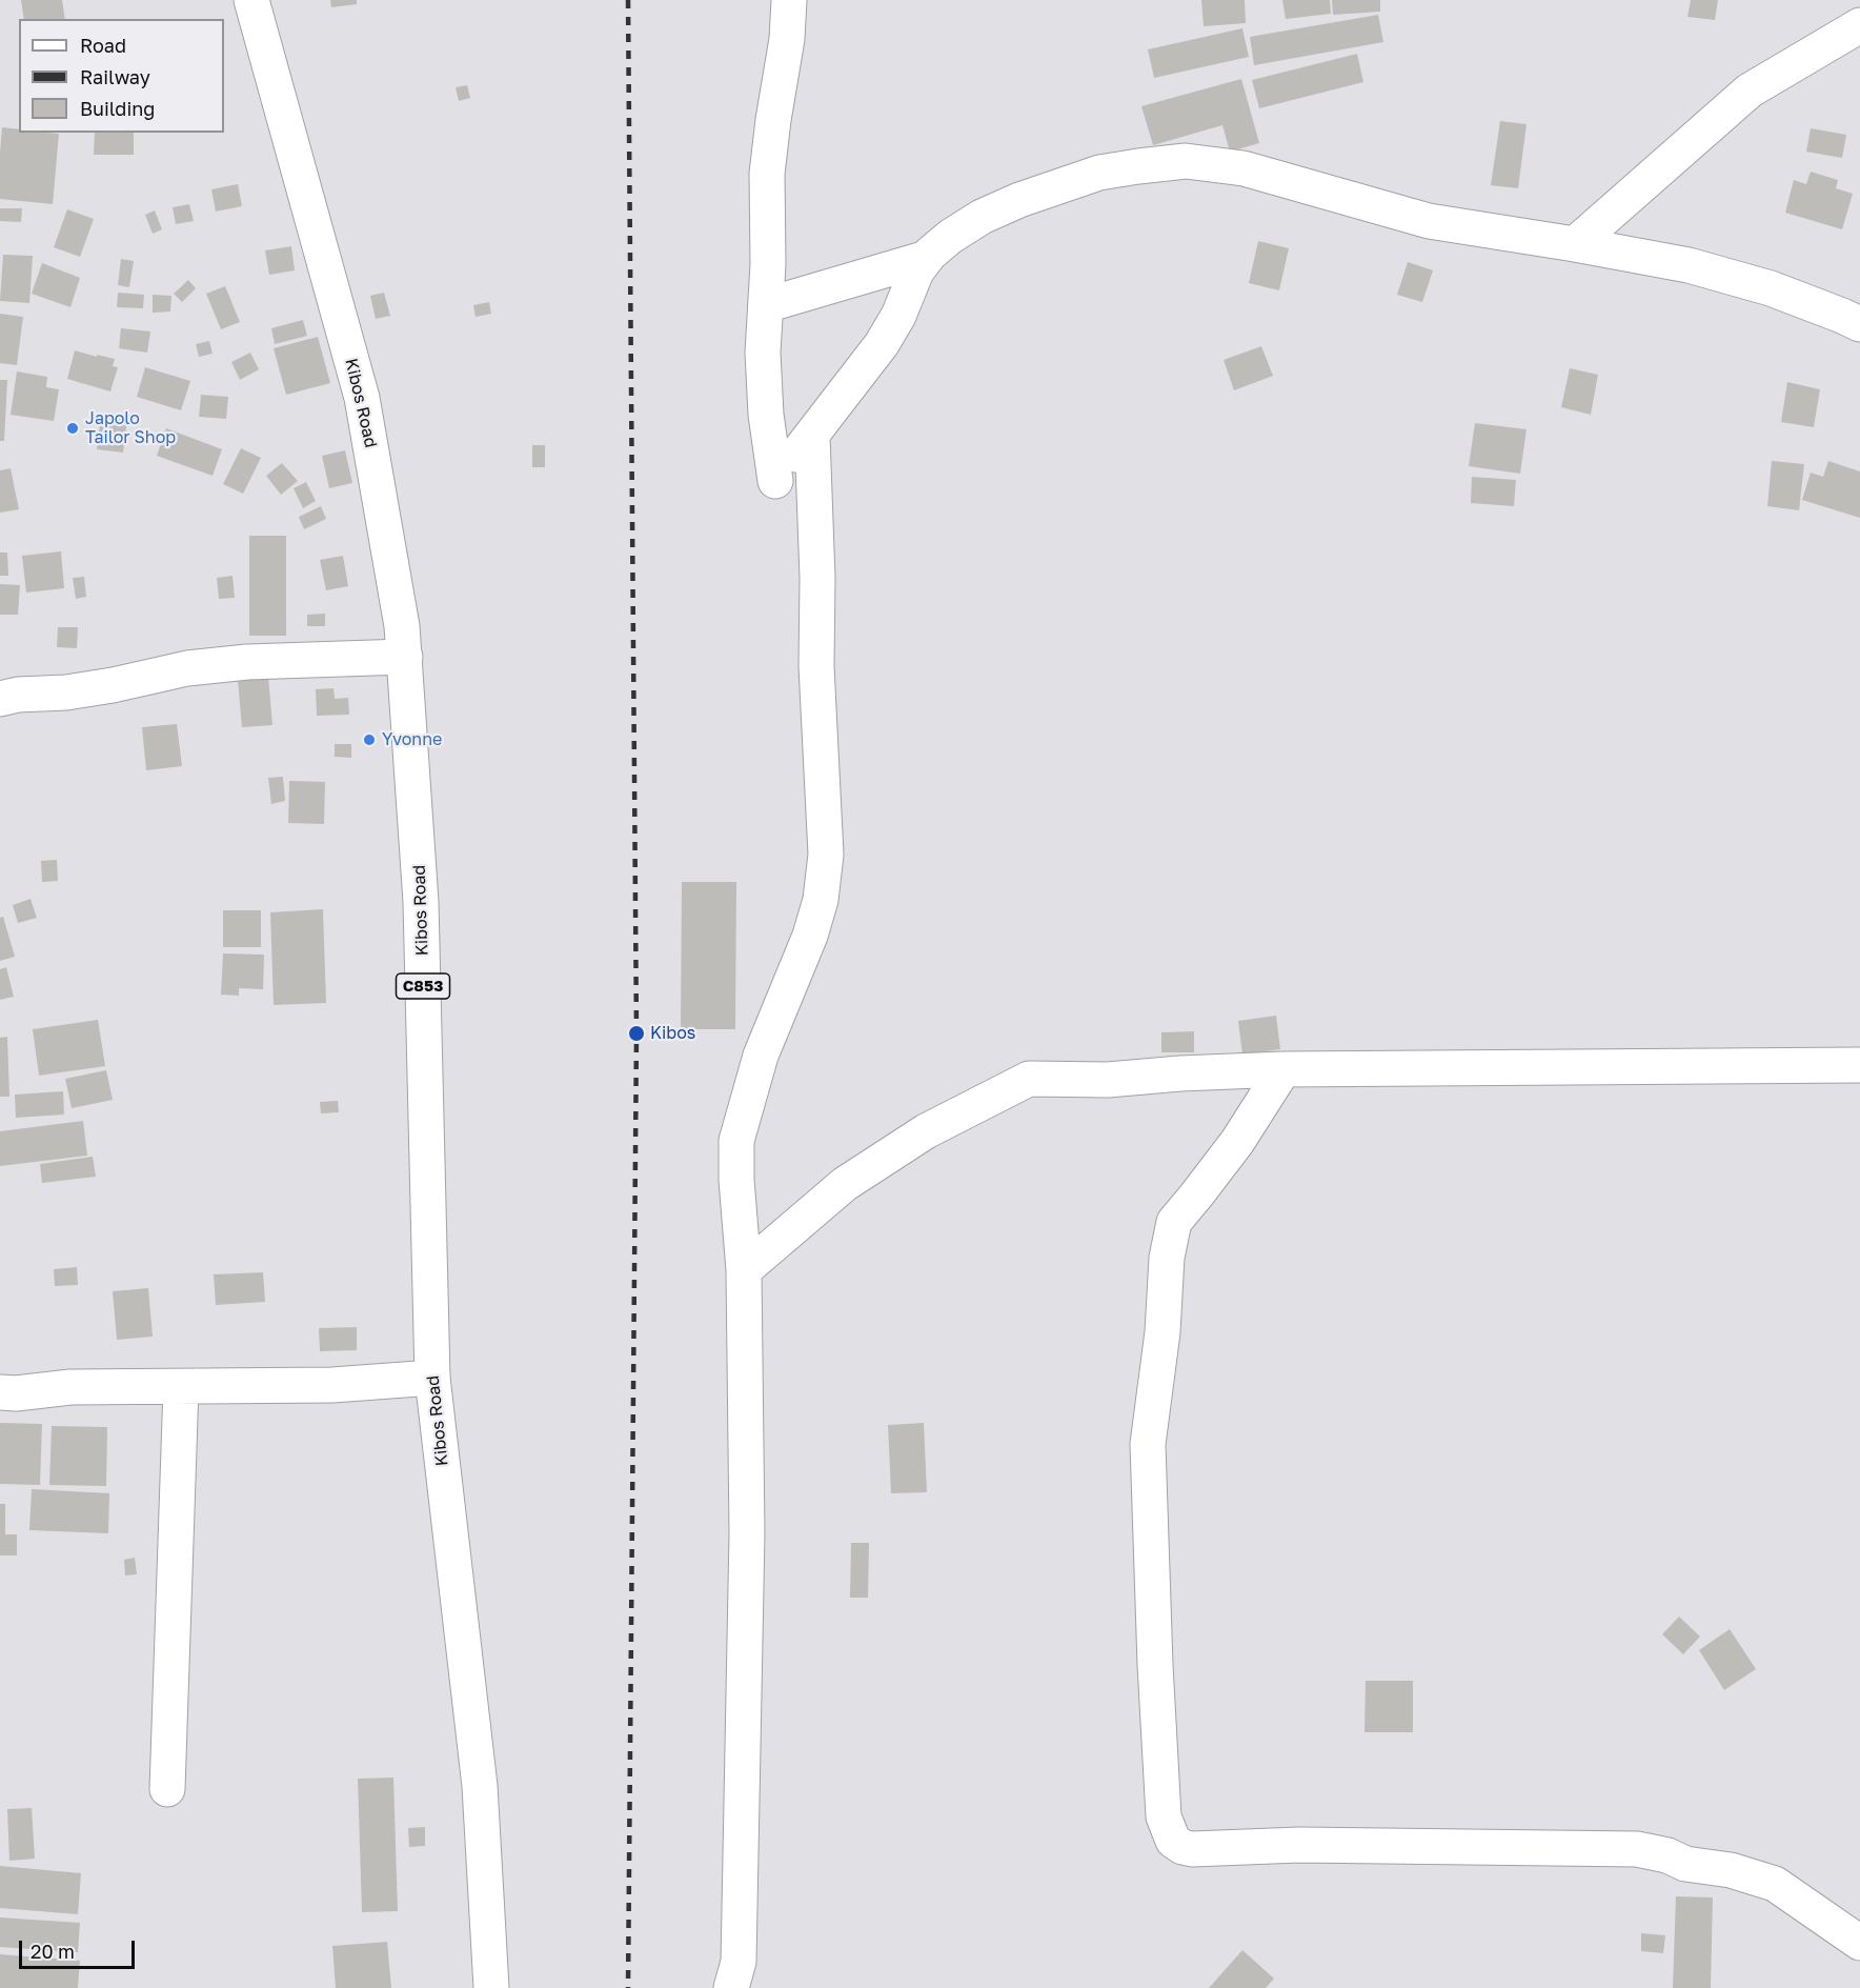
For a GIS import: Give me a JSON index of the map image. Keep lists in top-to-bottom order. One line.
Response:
{"streets":{"street":["Kibos Road","C853"]},"places":["Japolo Tailor Shop","Yvonne","Kibos"],"legend":["Road","Railway","Building"],"scale_bar":"20 m"}
